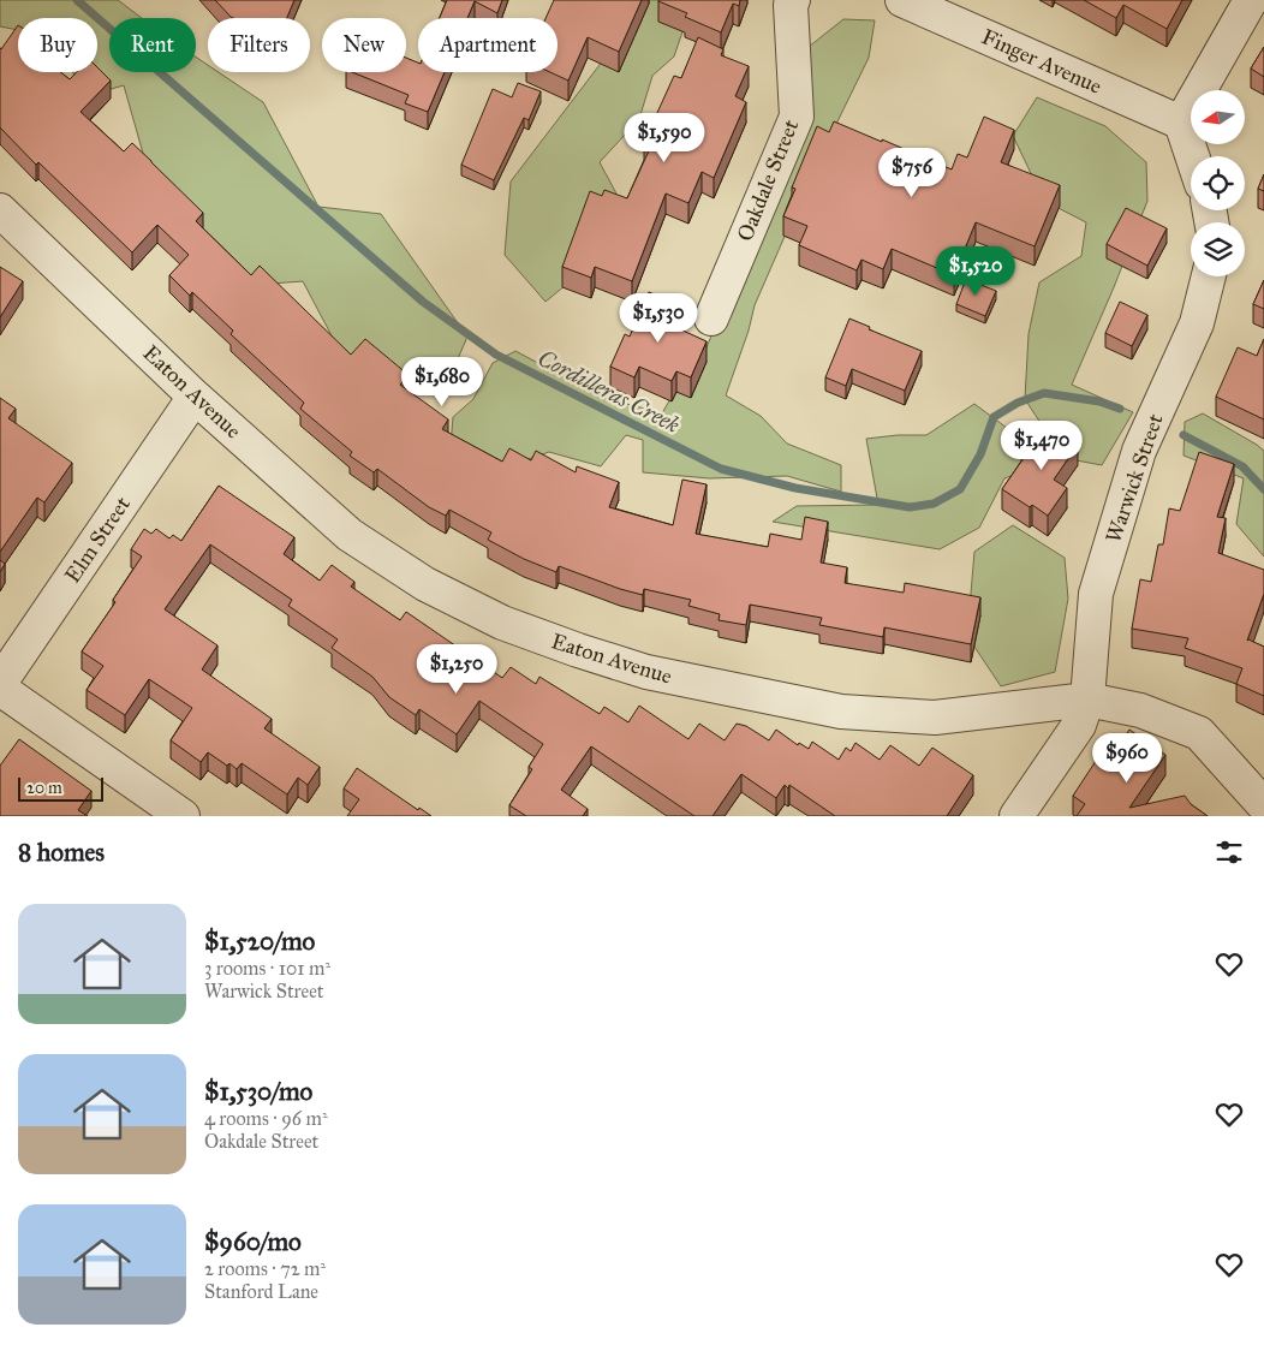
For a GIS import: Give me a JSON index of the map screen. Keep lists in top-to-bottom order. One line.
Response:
{"streets":{"street":["Finger Avenue","Oakdale Street","Eaton Avenue","Warwick Street","Elm Street"]},"crossings":[["Eaton Avenue","Warwick Street"],["Eaton Avenue","Elm Street"]],"water":["Cordilleras Creek"],"scale_bar":"20 m","north":"left","page":{"chip":["Buy","Rent","Filters","New","Apartment"],"price":["$1,590","$756","$1,520","$1,530","$1,680","$1,470","$1,250","$960"],"scale":"20 m","heading":"8 homes","list":[{"name":"$1,520/mo","note":"3 rooms · 101 m² · Warwick Street"},{"name":"$1,530/mo","note":"4 rooms · 96 m² · Oakdale Street"},{"name":"$960/mo","note":"2 rooms · 72 m² · Stanford Lane"}]}}
